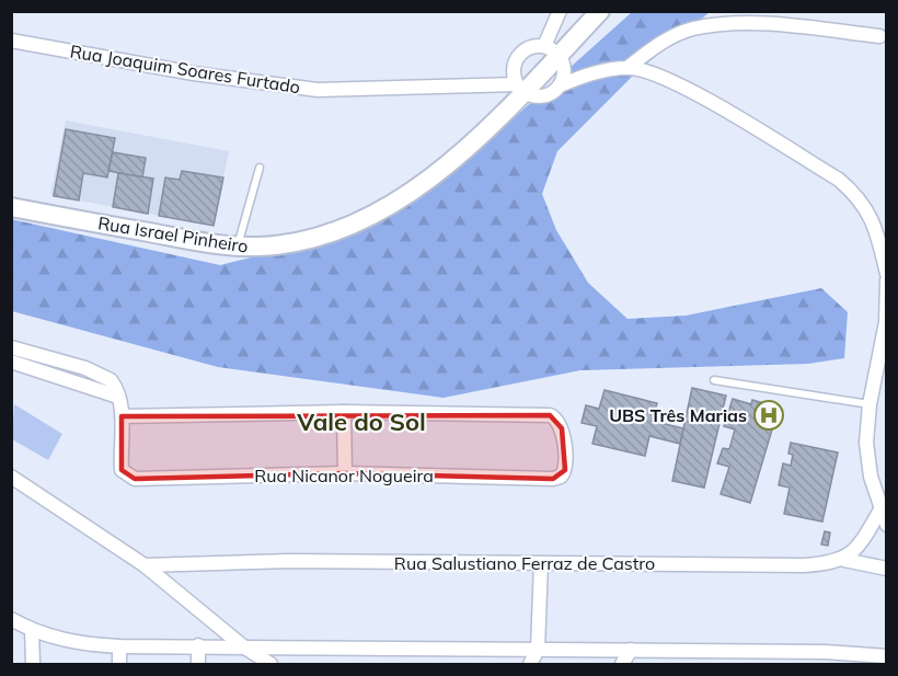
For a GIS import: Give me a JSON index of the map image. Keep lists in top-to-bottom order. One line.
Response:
{"streets":{"main road":["Rua Israel Pinheiro"],"street":["Rua Joaquim Soares Furtado","Rua Nicanor Nogueira","Rua Salustiano Ferraz de Castro"]},"crossings":[["Rua Joaquim Soares Furtado","Rua Israel Pinheiro"]],"districts":["Vale do Sol"],"places":{"hospital":["UBS Três Marias"]}}
